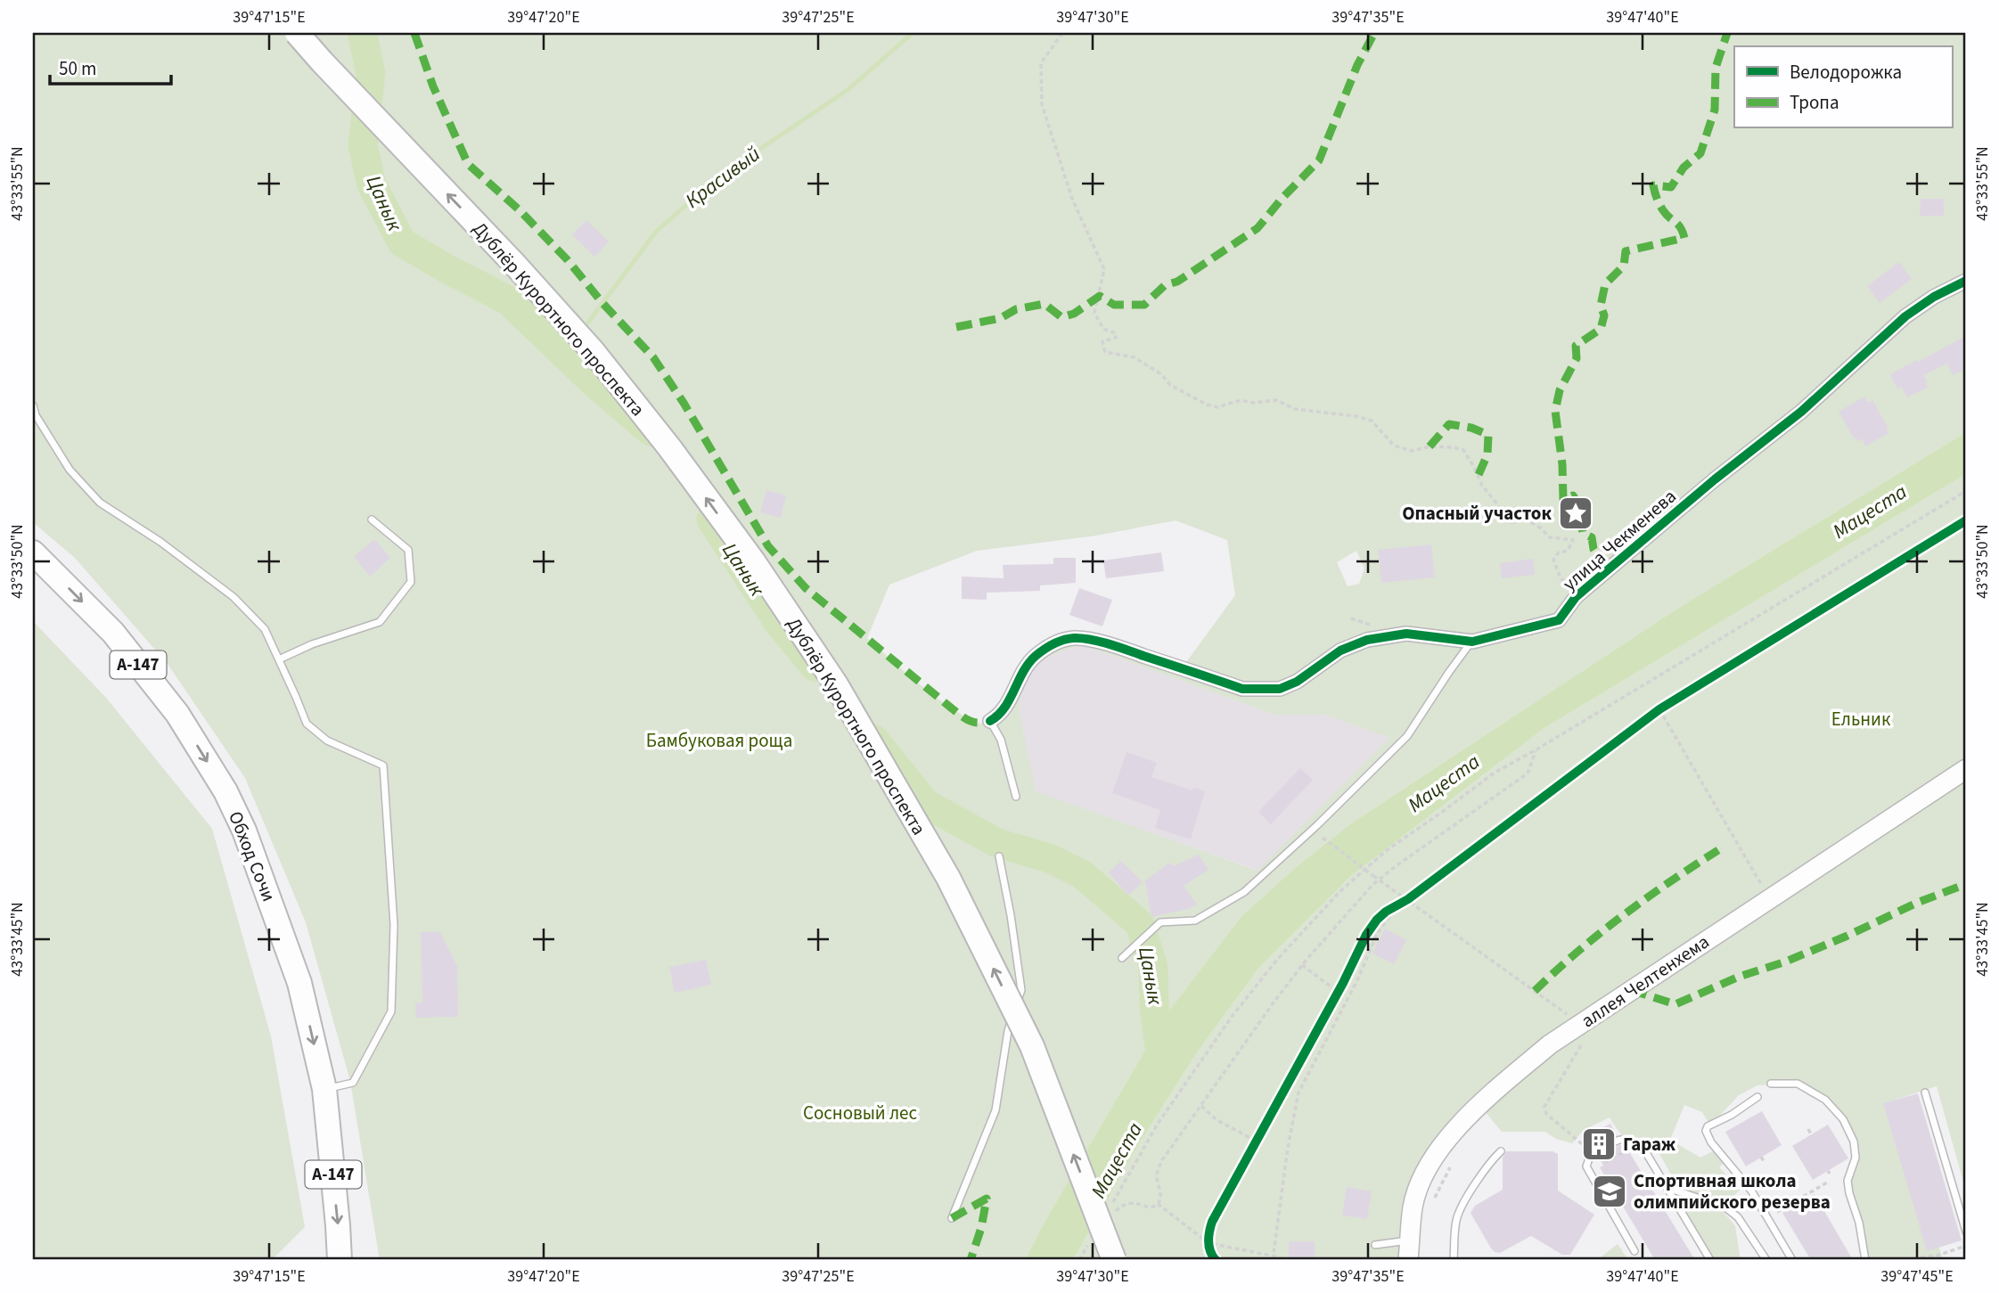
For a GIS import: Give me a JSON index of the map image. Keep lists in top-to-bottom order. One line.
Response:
{"streets":{"highway":["Дублёр Курортного проспекта","А-147","Обход Сочи"],"main road":["аллея Челтенхема"],"street":["улица Чекменева"]},"one_way":["Дублёр Курортного проспекта","Обход Сочи"],"water":["Красивый","Цанык","Мацеста"],"parks":["Ельник","Бамбуковая роща","Сосновый лес"],"places":{"place":["Опасный участок"],"building":["Гараж"],"school or university":["Спортивная школа олимпийского резерва"]},"legend":["Велодорожка","Тропа"],"scale_bar":"50 m","coordinates":["39°47'15\"E","39°47'20\"E","39°47'25\"E","39°47'30\"E","39°47'35\"E","39°47'40\"E","43°33'55\"N","43°33'50\"N","43°33'45\"N","39°47'45\"E"]}
